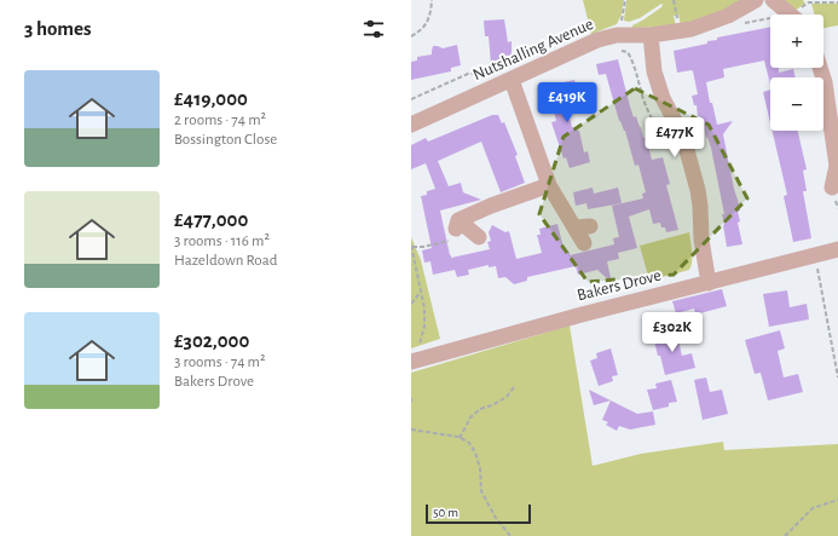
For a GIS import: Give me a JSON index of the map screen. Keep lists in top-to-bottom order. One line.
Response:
{"streets":{"street":["Nutshalling Avenue","Bakers Drove"]},"scale_bar":"50 m","page":{"heading":"3 homes","map_buttons":["+","−"],"list":[{"name":"£419,000","note":"2 rooms · 74 m² · Bossington Close"},{"name":"£477,000","note":"3 rooms · 116 m² · Hazeldown Road"},{"name":"£302,000","note":"3 rooms · 74 m² · Bakers Drove"}],"price":["£419K","£477K","£302K"],"scale":"50 m"}}
